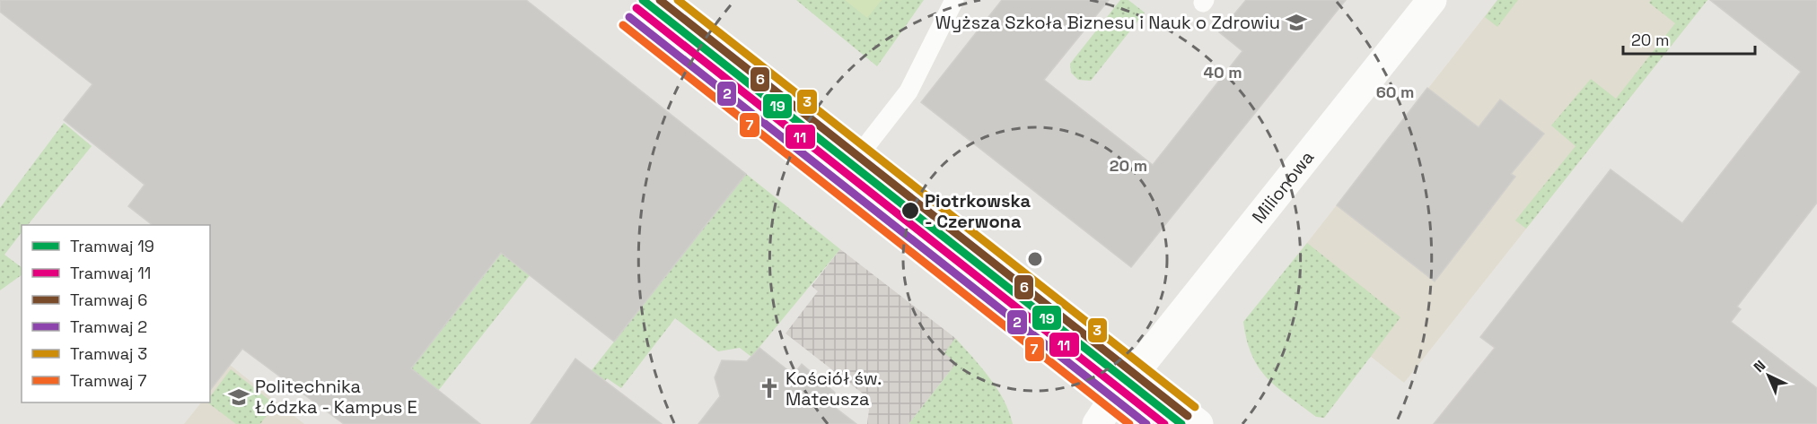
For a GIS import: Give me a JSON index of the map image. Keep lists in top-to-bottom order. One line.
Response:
{"streets":{"street":["Milionowa"]},"places":{"school or university":["Wyższa Szkoła Biznesu i Nauk o Zdrowiu","Politechnika Łódzka - Kampus E"],"other":["Piotrkowska - Czerwona"],"church":["Kościół św. Mateusza"]},"lines":["tram line 19","tram line 6","tram line 3","tram line 11","tram line 2","tram line 7"],"legend":["Tramwaj 19","Tramwaj 11","Tramwaj 6","Tramwaj 2","Tramwaj 3","Tramwaj 7"],"scale_bar":"20 m","north":"top left","rings":["40 m","60 m","20 m"]}
